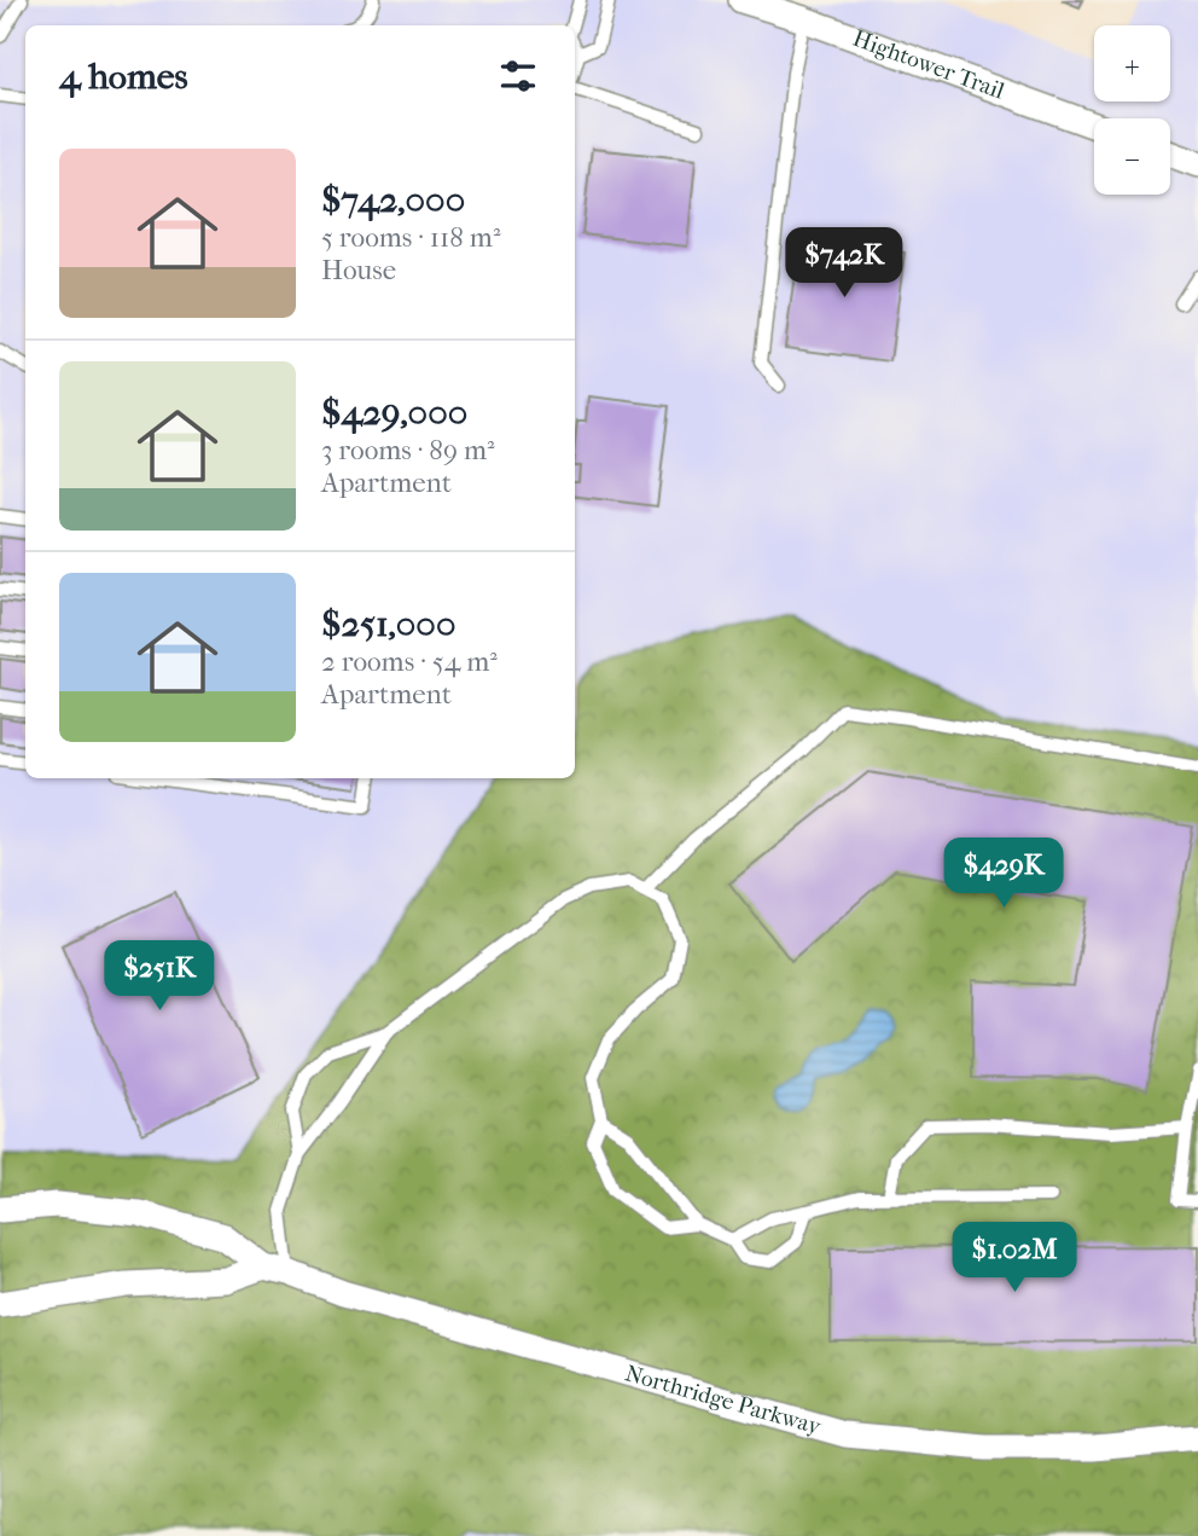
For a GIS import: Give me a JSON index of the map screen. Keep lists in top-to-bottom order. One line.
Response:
{"streets":{"street":["Hightower Trail","Northridge Parkway"]},"page":{"map_buttons":["+","−"],"heading":"4 homes","list":[{"name":"$742,000","note":"5 rooms · 118 m² · House"},{"name":"$429,000","note":"3 rooms · 89 m² · Apartment"},{"name":"$251,000","note":"2 rooms · 54 m² · Apartment"}],"price":["$742K","$429K","$251K","$1.02M"]}}
